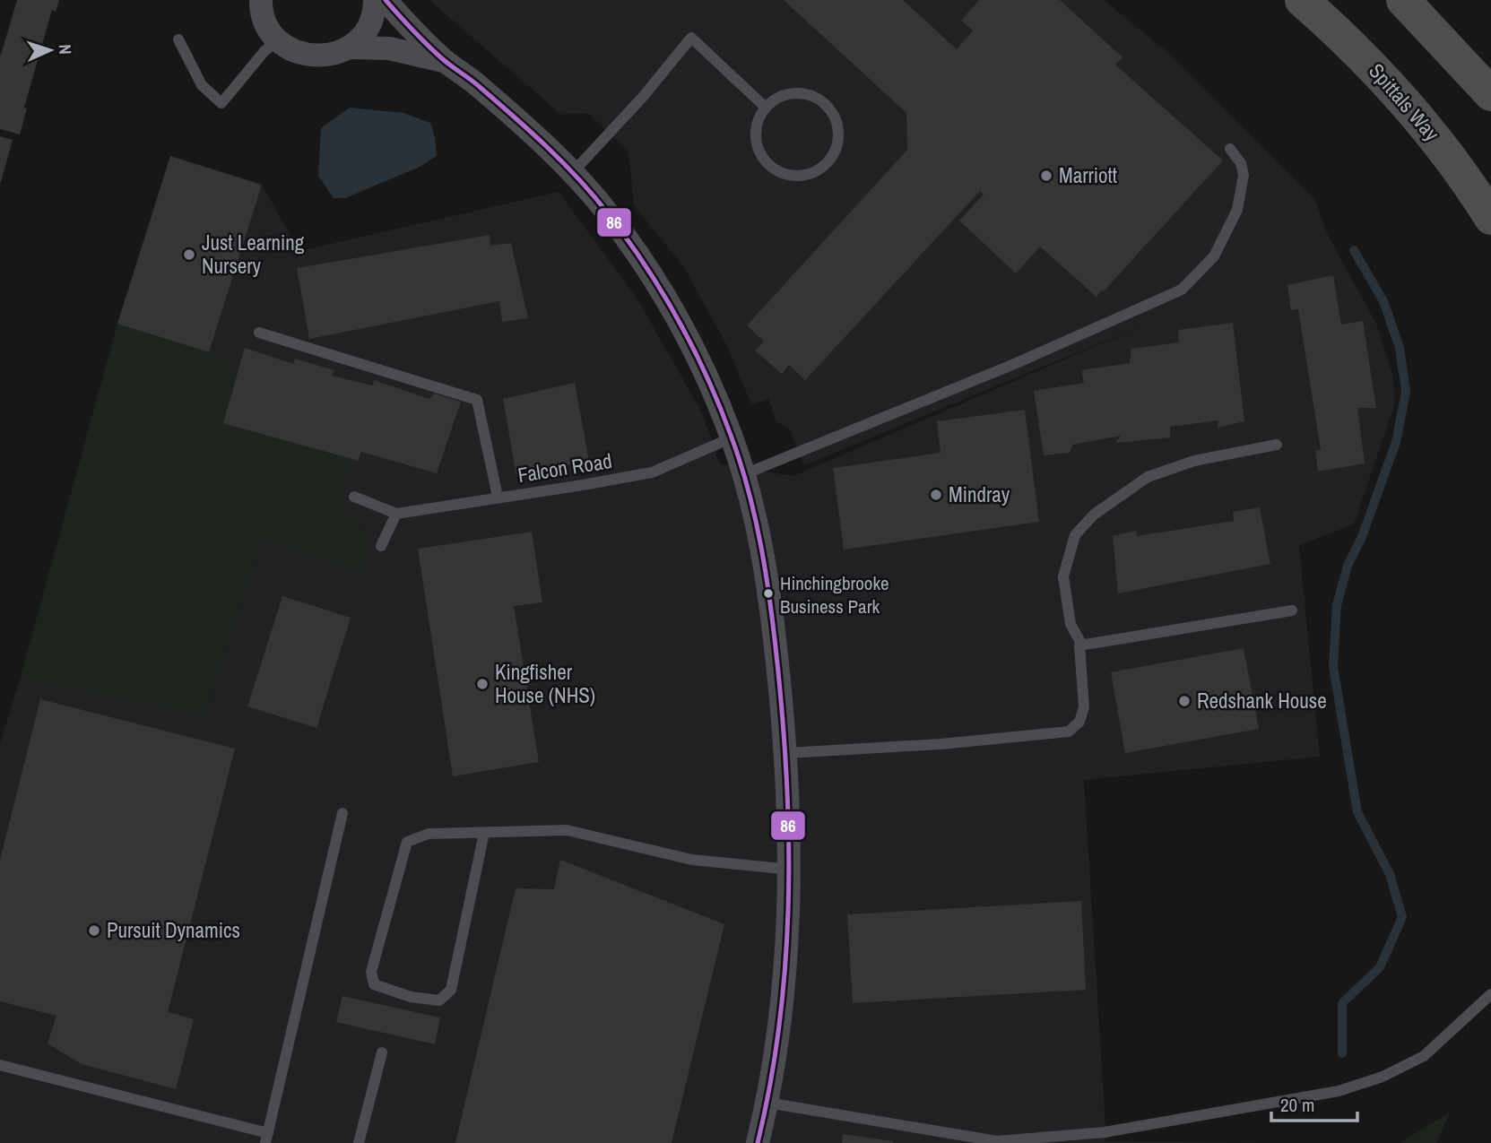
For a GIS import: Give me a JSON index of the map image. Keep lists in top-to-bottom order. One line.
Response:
{"streets":{"highway":["Spittals Way"],"lane":["Falcon Road"]},"places":["Marriott","Just Learning Nursery","Mindray","Hinchingbrooke Business Park","Kingfisher House (NHS)","Redshank House","Pursuit Dynamics"],"lines":["transit line 86"],"scale_bar":"20 m","north":"right"}
